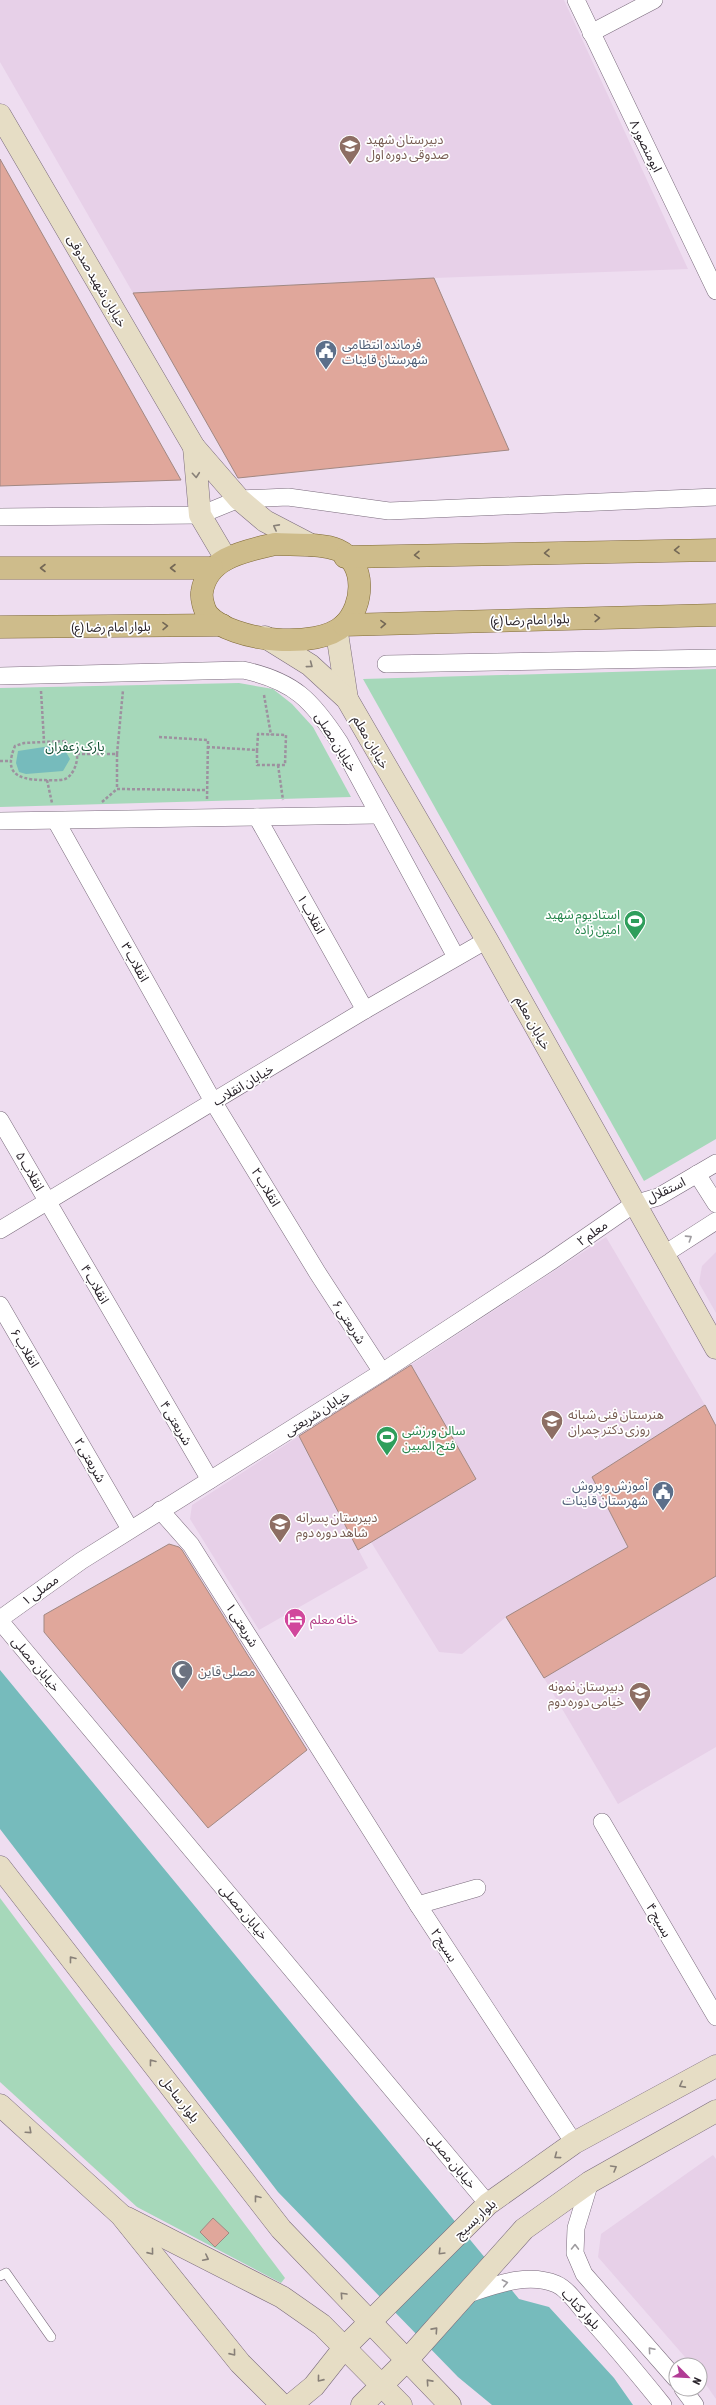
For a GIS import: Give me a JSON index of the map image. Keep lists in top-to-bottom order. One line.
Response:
{"streets":{"main road":["خیابان شهید صدوقی","بلوار امام رضا (ع)","خیابان معلم","بلوار ساحل","بلوار بسیج"],"street":["ابومنصور ۸","خیابان مصلی","انقلاب ۱","انقلاب ۳","خیابان انقلاب","انقلاب ۵","انقلاب ۲","استقلال","معلم ۲","انقلاب ۴","شریعتی ۶","انقلاب ۶","خیابان شریعتی","شریعتی ۴","شریعتی ۲","مصلی ۱","شریعتی ۱","بسیج ۴","بسیج ۲","بلوار کتاب"]},"crossings":[["خیابان شهید صدوقی","بلوار امام رضا (ع)"],["خیابان مصلی","خیابان انقلاب"],["خیابان مصلی","مصلی ۱"],["خیابان مصلی","بلوار بسیج"],["خیابان معلم","خیابان انقلاب"],["خیابان معلم","استقلال"],["خیابان معلم","معلم ۲"],["انقلاب ۱","خیابان انقلاب"],["انقلاب ۳","خیابان انقلاب"],["انقلاب ۳","انقلاب ۲"],["خیابان انقلاب","انقلاب ۵"],["خیابان انقلاب","انقلاب ۲"],["خیابان انقلاب","انقلاب ۴"],["انقلاب ۵","انقلاب ۴"],["انقلاب ۲","شریعتی ۶"],["استقلال","معلم ۲"],["معلم ۲","خیابان شریعتی"],["انقلاب ۴","شریعتی ۴"],["شریعتی ۶","خیابان شریعتی"],["انقلاب ۶","شریعتی ۲"],["خیابان شریعتی","شریعتی ۴"],["خیابان شریعتی","شریعتی ۲"],["خیابان شریعتی","مصلی ۱"],["خیابان شریعتی","شریعتی ۱"],["شریعتی ۱","بسیج ۲"],["بسیج ۲","بلوار بسیج"],["بلوار ساحل","بلوار بسیج"]],"parks":["پارک زعفران"],"places":{"school or university":["دبیرستان شهید صدوقی دوره اول","هنرستان فنی شبانه روزی دکتر چمران","دبیرستان پسرانه شاهد دوره دوم","دبیرستان نمونه خیامی دوره دوم"],"public building":["فرمانده انتظامی شهرستان قاینات","آموزش و پروش شهرستان قاینات"],"sports":["استادیوم شهید امین زاده","سالن ورزشی فتح المبین"],"hotel":["خانه معلم"],"mosque":["مصلی قاین"]},"north":"bottom right"}
